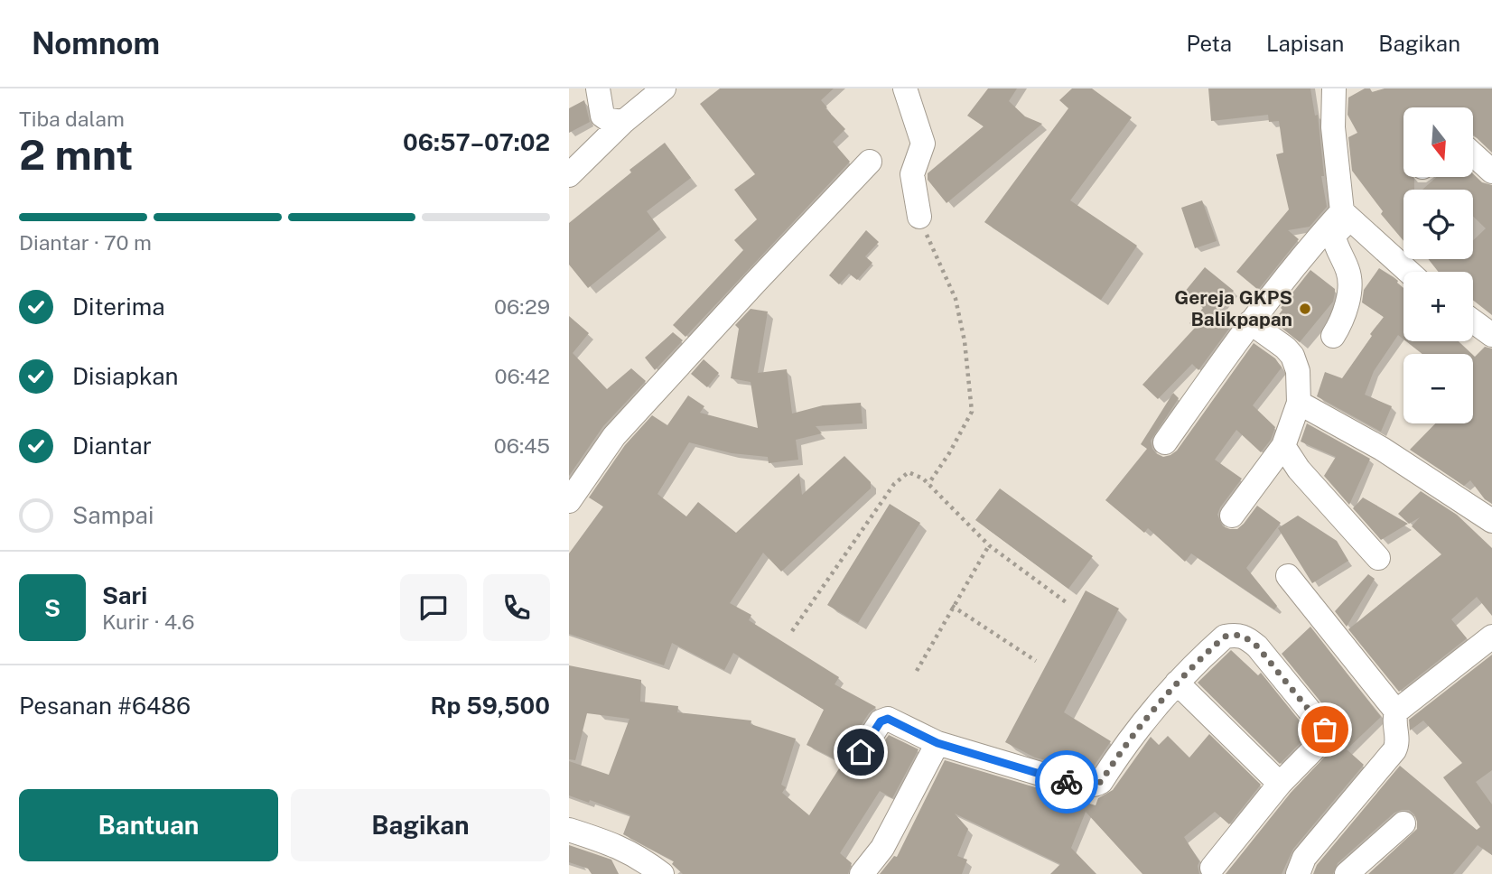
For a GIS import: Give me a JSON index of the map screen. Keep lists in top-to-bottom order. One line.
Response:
{"places":["Gereja GKPS Balikpapan"],"north":"bottom","page":{"header":"Nomnom","nav":["Peta","Lapisan","Bagikan"],"heading":["2 mnt","Tiba dalam","06:57–07:02"],"panel":["Sari","Kurir · 4.6","Pesanan #6486","Rp 59,500"],"map_buttons":["+","−"],"bar":"Diantar · 70 m","list":[["Diterima","06:29"],["Disiapkan","06:42"],["Diantar","06:45"],"Sampai"],"round":"S","buttons":["Bantuan","Bagikan"]}}
